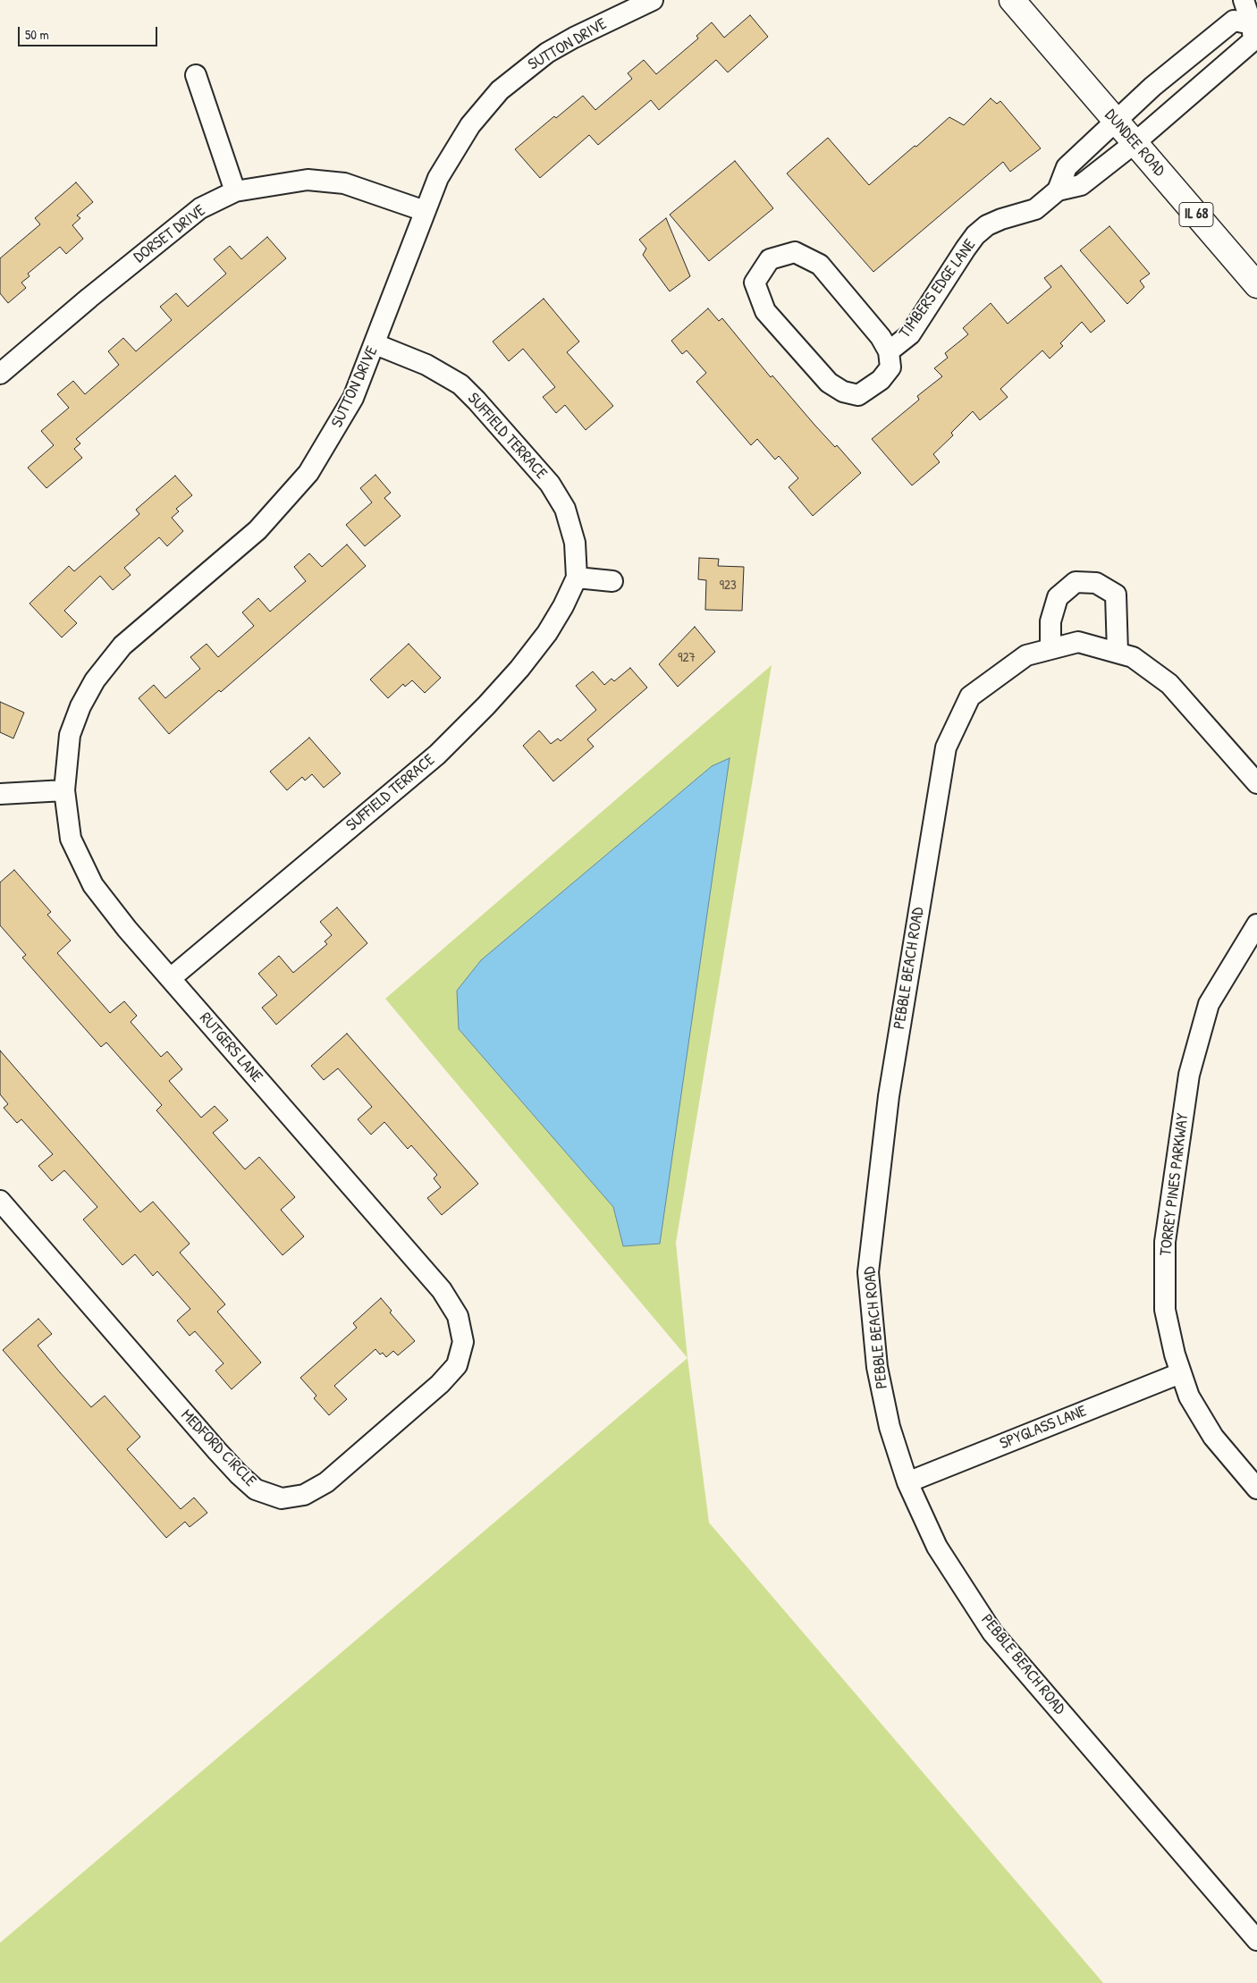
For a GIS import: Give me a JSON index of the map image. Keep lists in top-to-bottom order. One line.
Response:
{"streets":{"main road":["DUNDEE ROAD","IL 68"],"street":["SUTTON DRIVE","DORSET DRIVE","TIMBERS EDGE LANE","SUFFIELD TERRACE","PEBBLE BEACH ROAD","RUTGERS LANE","TORREY PINES PARKWAY","SPYGLASS LANE","MEDFORD CIRCLE"]},"crossings":[["SUTTON DRIVE","DORSET DRIVE"],["SUTTON DRIVE","SUFFIELD TERRACE"],["SUTTON DRIVE","RUTGERS LANE"],["DUNDEE ROAD","TIMBERS EDGE LANE"],["SUFFIELD TERRACE","RUTGERS LANE"],["PEBBLE BEACH ROAD","SPYGLASS LANE"],["RUTGERS LANE","MEDFORD CIRCLE"],["TORREY PINES PARKWAY","SPYGLASS LANE"]],"house_numbers":["923","927"],"scale_bar":"50 m"}
